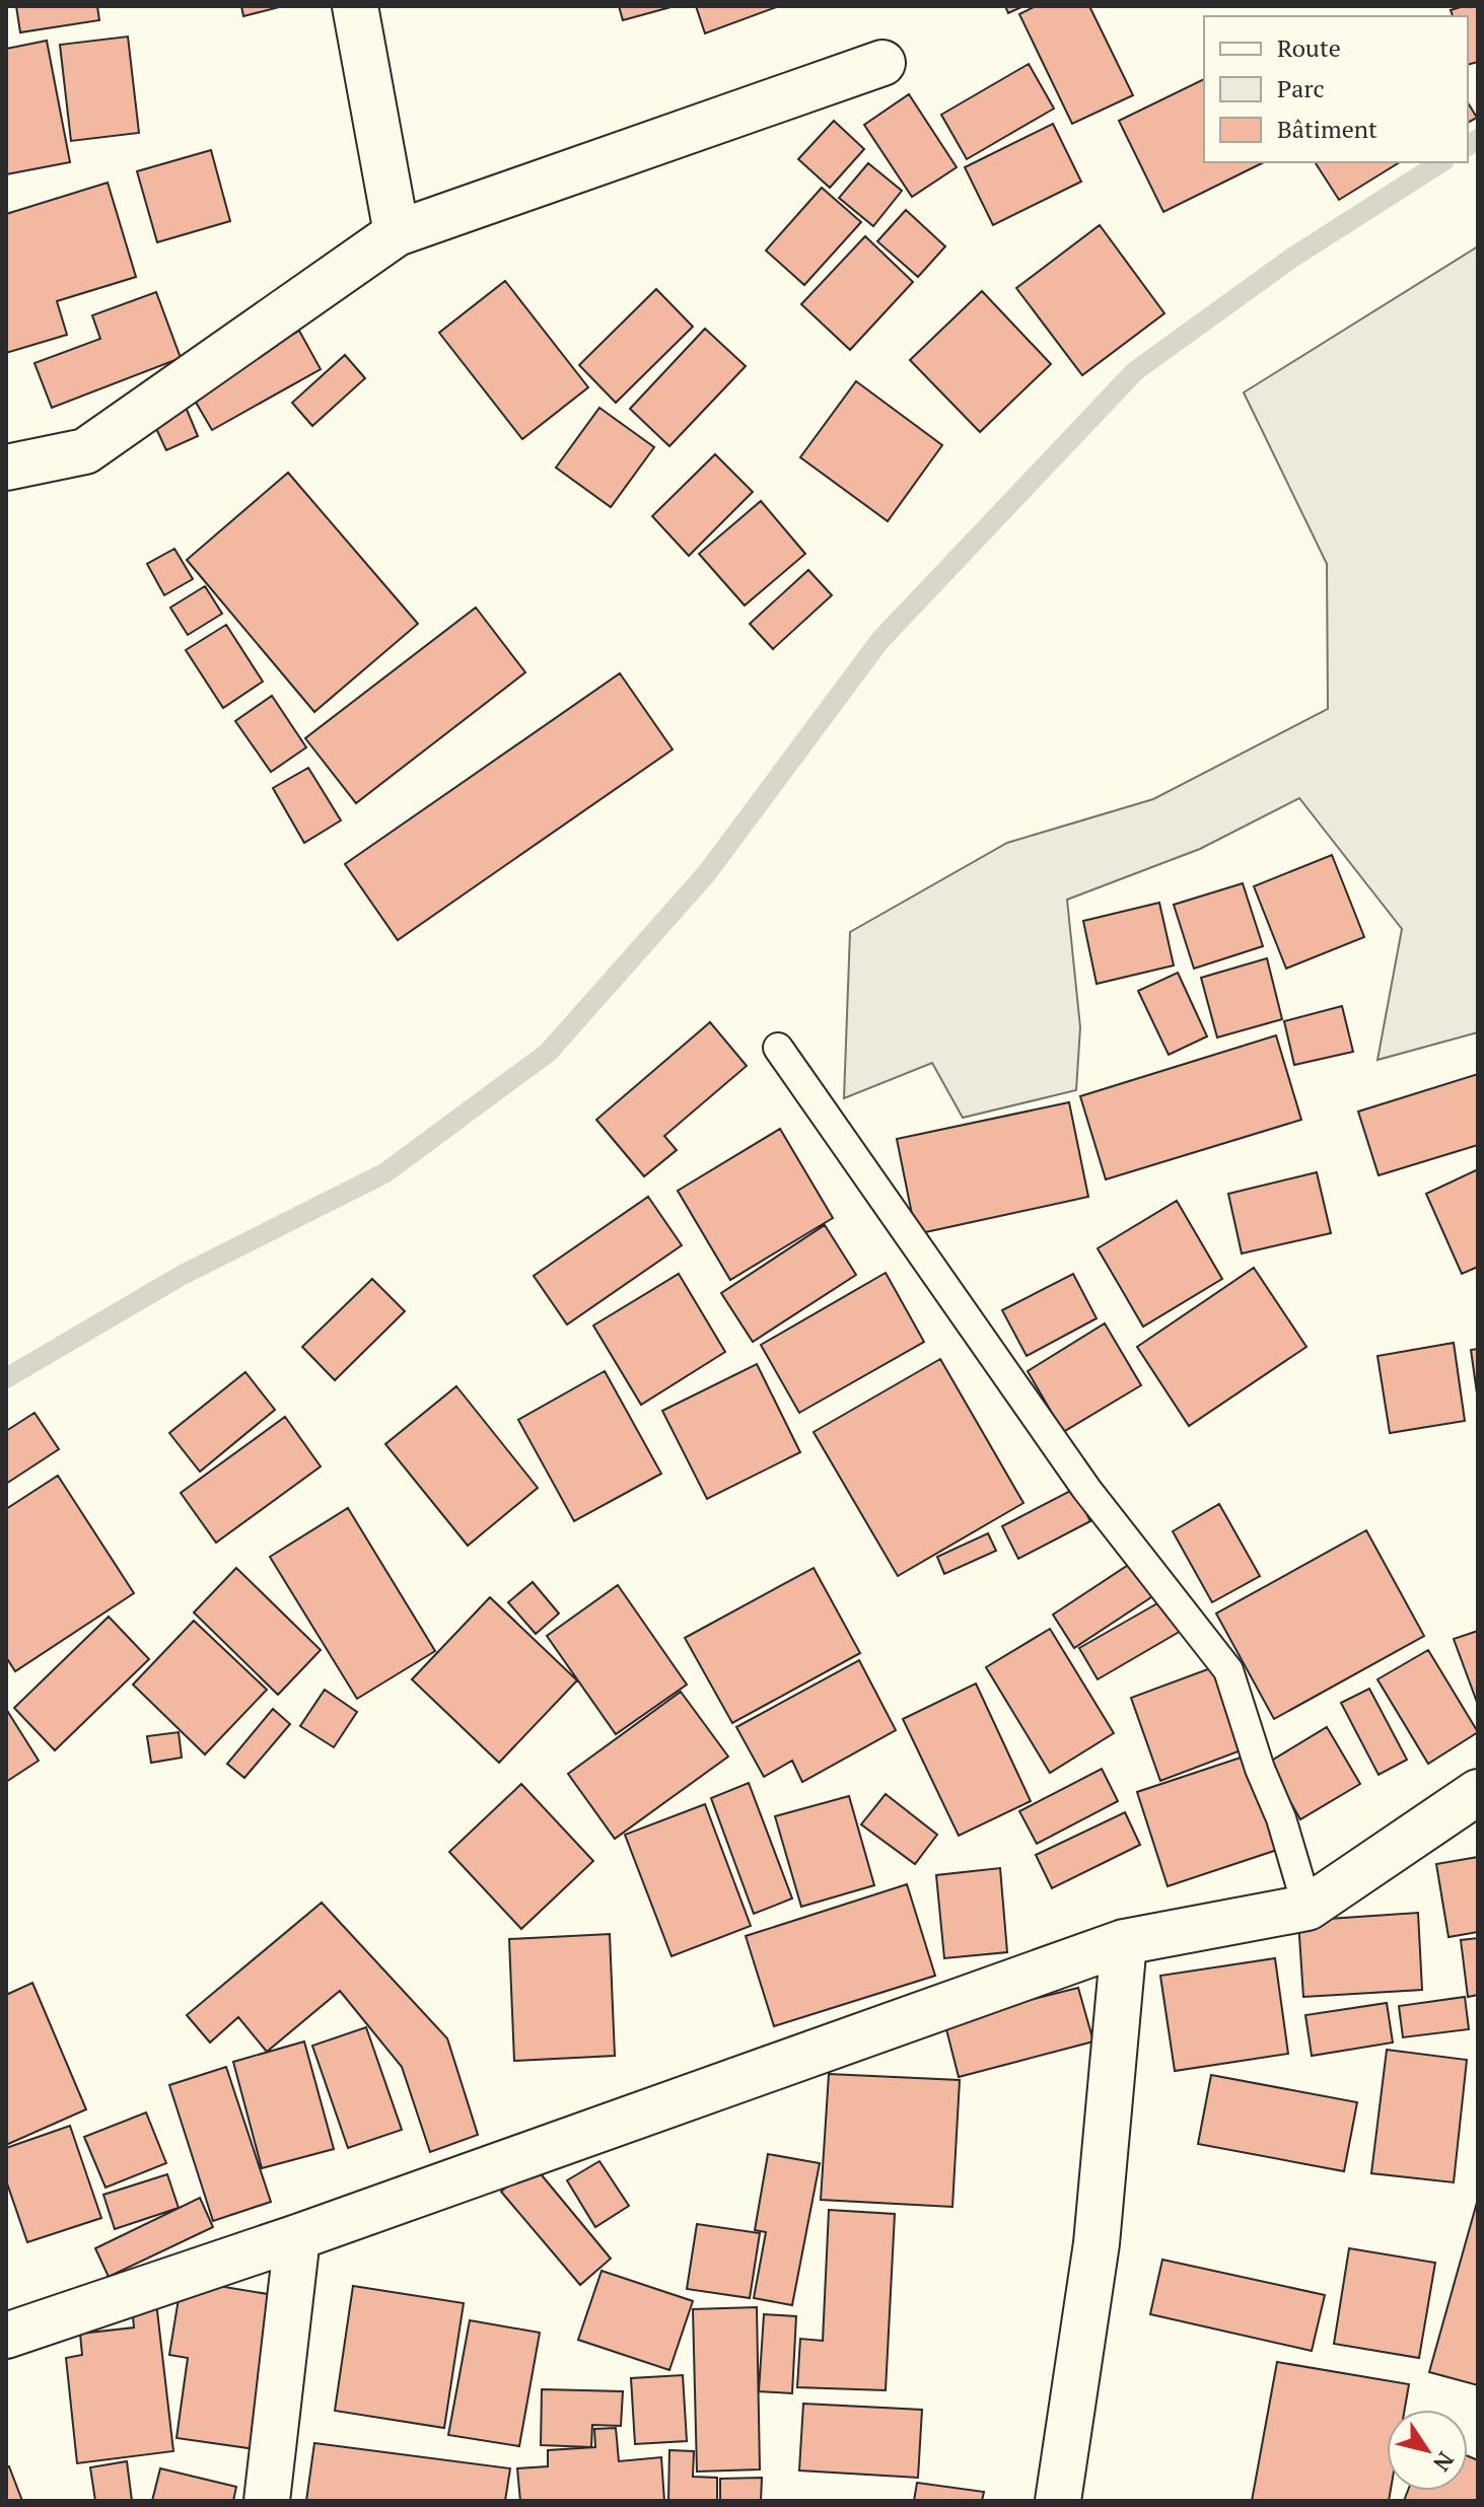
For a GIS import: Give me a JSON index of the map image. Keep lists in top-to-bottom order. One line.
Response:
{"legend":["Route","Parc","Bâtiment"],"north":"bottom right"}
